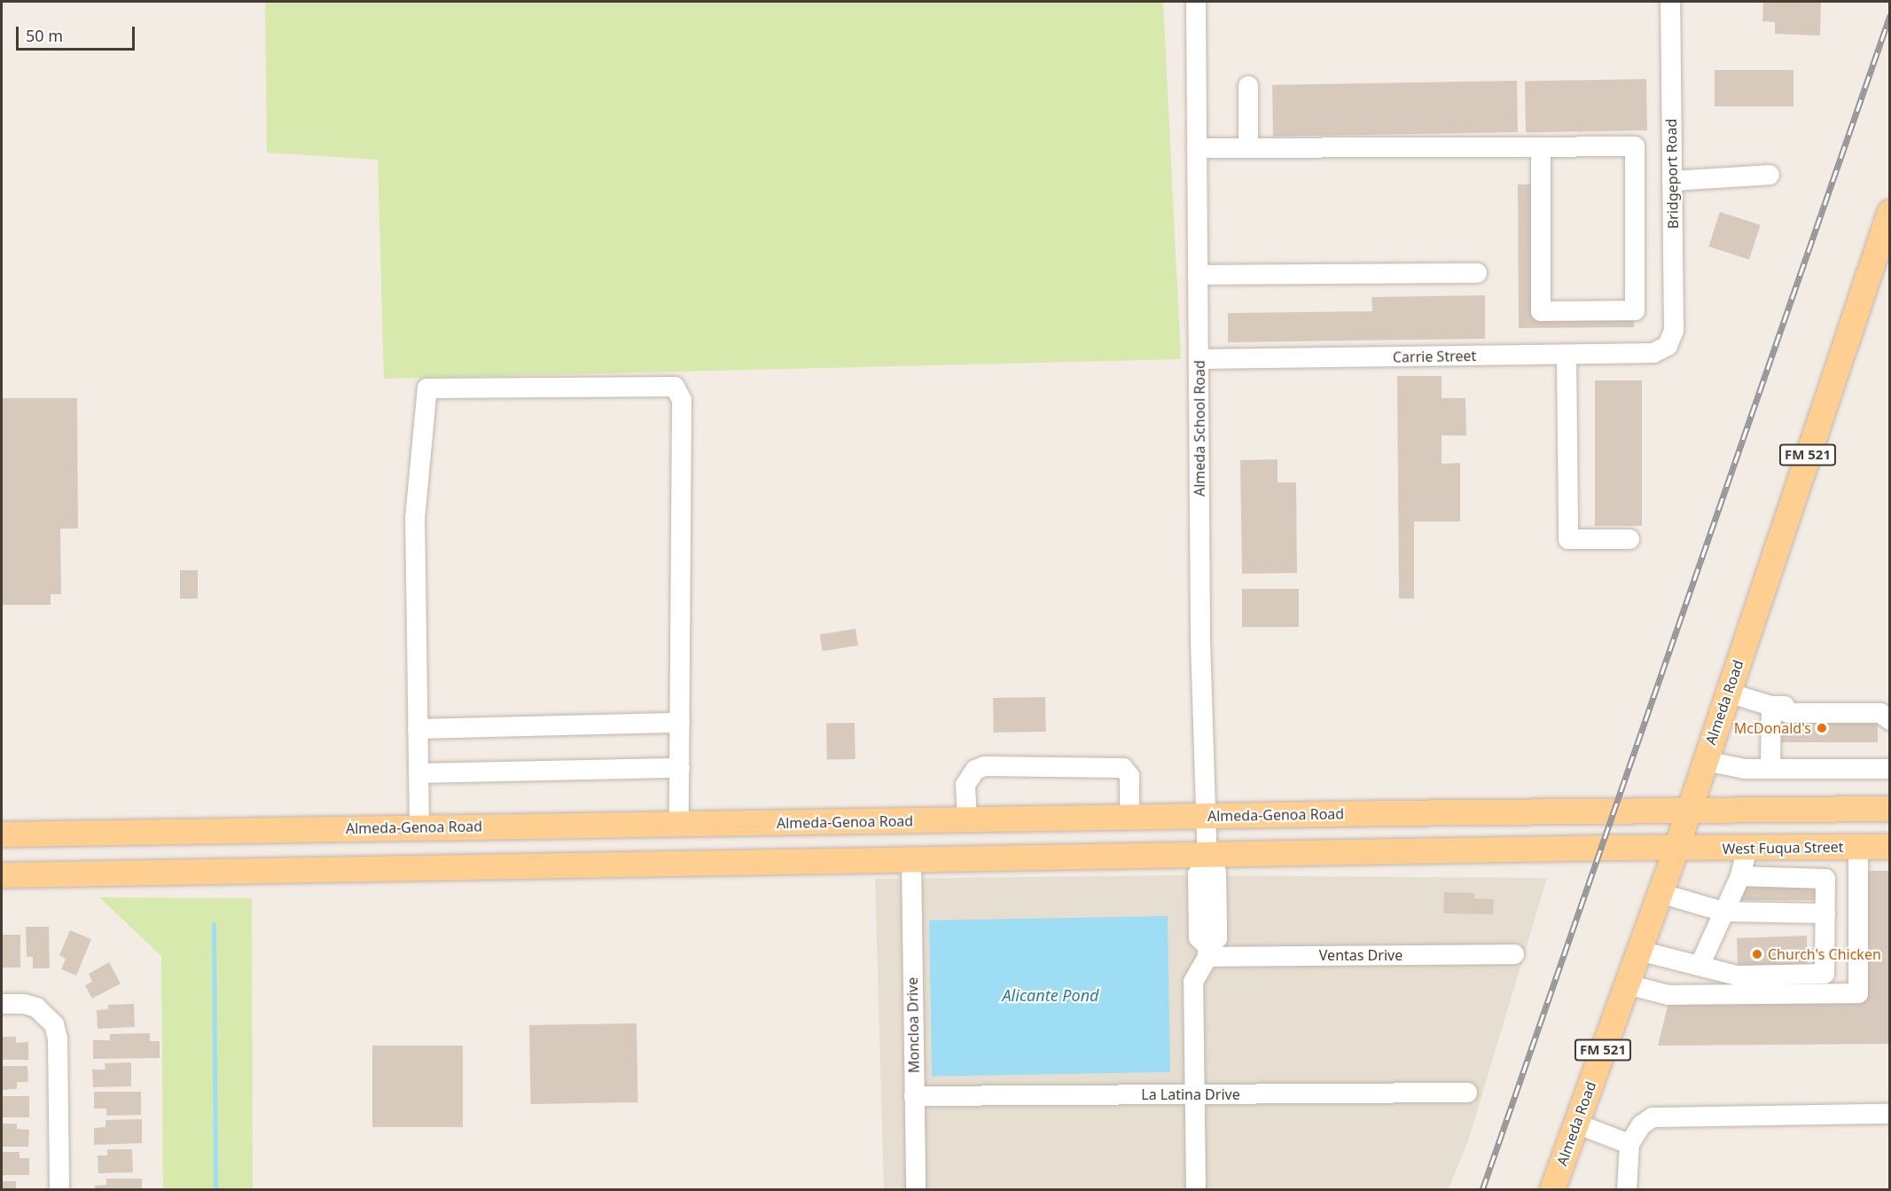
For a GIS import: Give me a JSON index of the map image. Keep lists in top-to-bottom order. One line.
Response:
{"streets":{"main road":["FM 521","Almeda Road","Almeda-Genoa Road","West Fuqua Street"],"street":["Bridgeport Road","Carrie Street","Almeda School Road","Ventas Drive","Moncloa Drive","La Latina Drive"]},"crossings":[["Bridgeport Road","Carrie Street"],["Carrie Street","Almeda School Road"],["Almeda School Road","Almeda-Genoa Road"],["Almeda Road","Almeda-Genoa Road"],["Almeda Road","West Fuqua Street"],["Moncloa Drive","La Latina Drive"]],"water":["Alicante Pond"],"places":["McDonald's","Church's Chicken"],"scale_bar":"50 m"}
